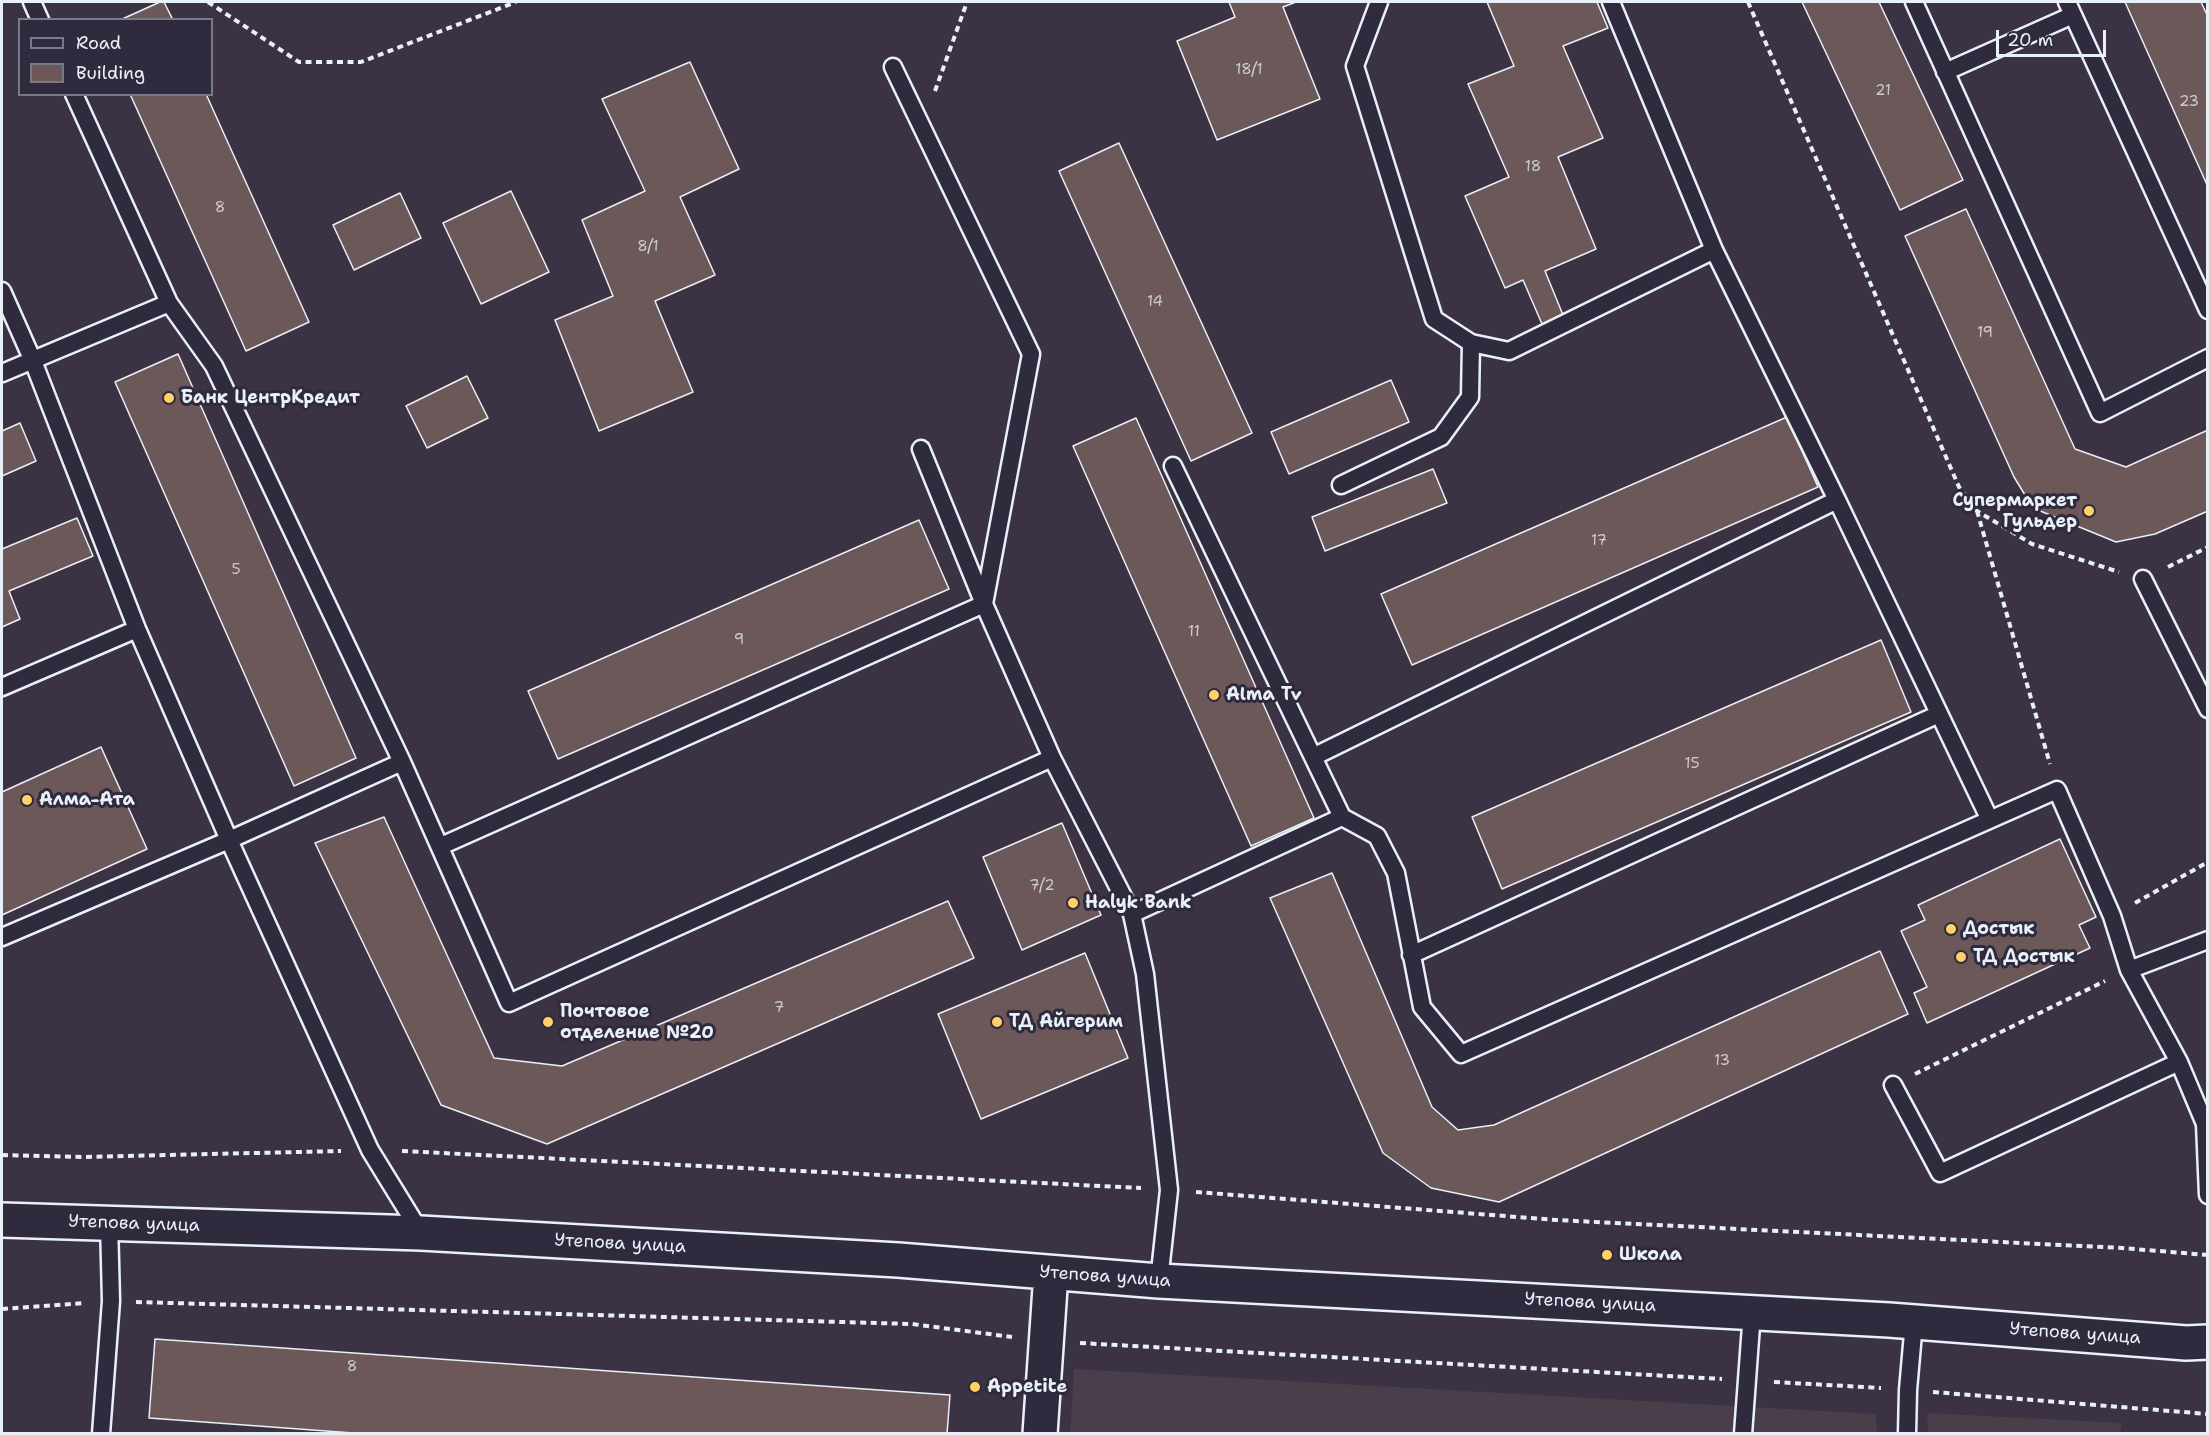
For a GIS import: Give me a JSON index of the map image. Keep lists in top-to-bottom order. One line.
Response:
{"streets":{"street":["Утепова улица"]},"places":["Банк ЦентрКредит","Супермаркет Гульдер","Alma Tv","Алма-Ата","Halyk Bank","Достык","ТД Достык","Почтовое отделение №20","ТД Айгерим","Школа","Appetite"],"house_numbers":["18/1","21","23","18","8","8/1","14","19","17","5","11","9","15","7/2","7","13","8"],"legend":["Road","Building"],"scale_bar":"20 m"}
